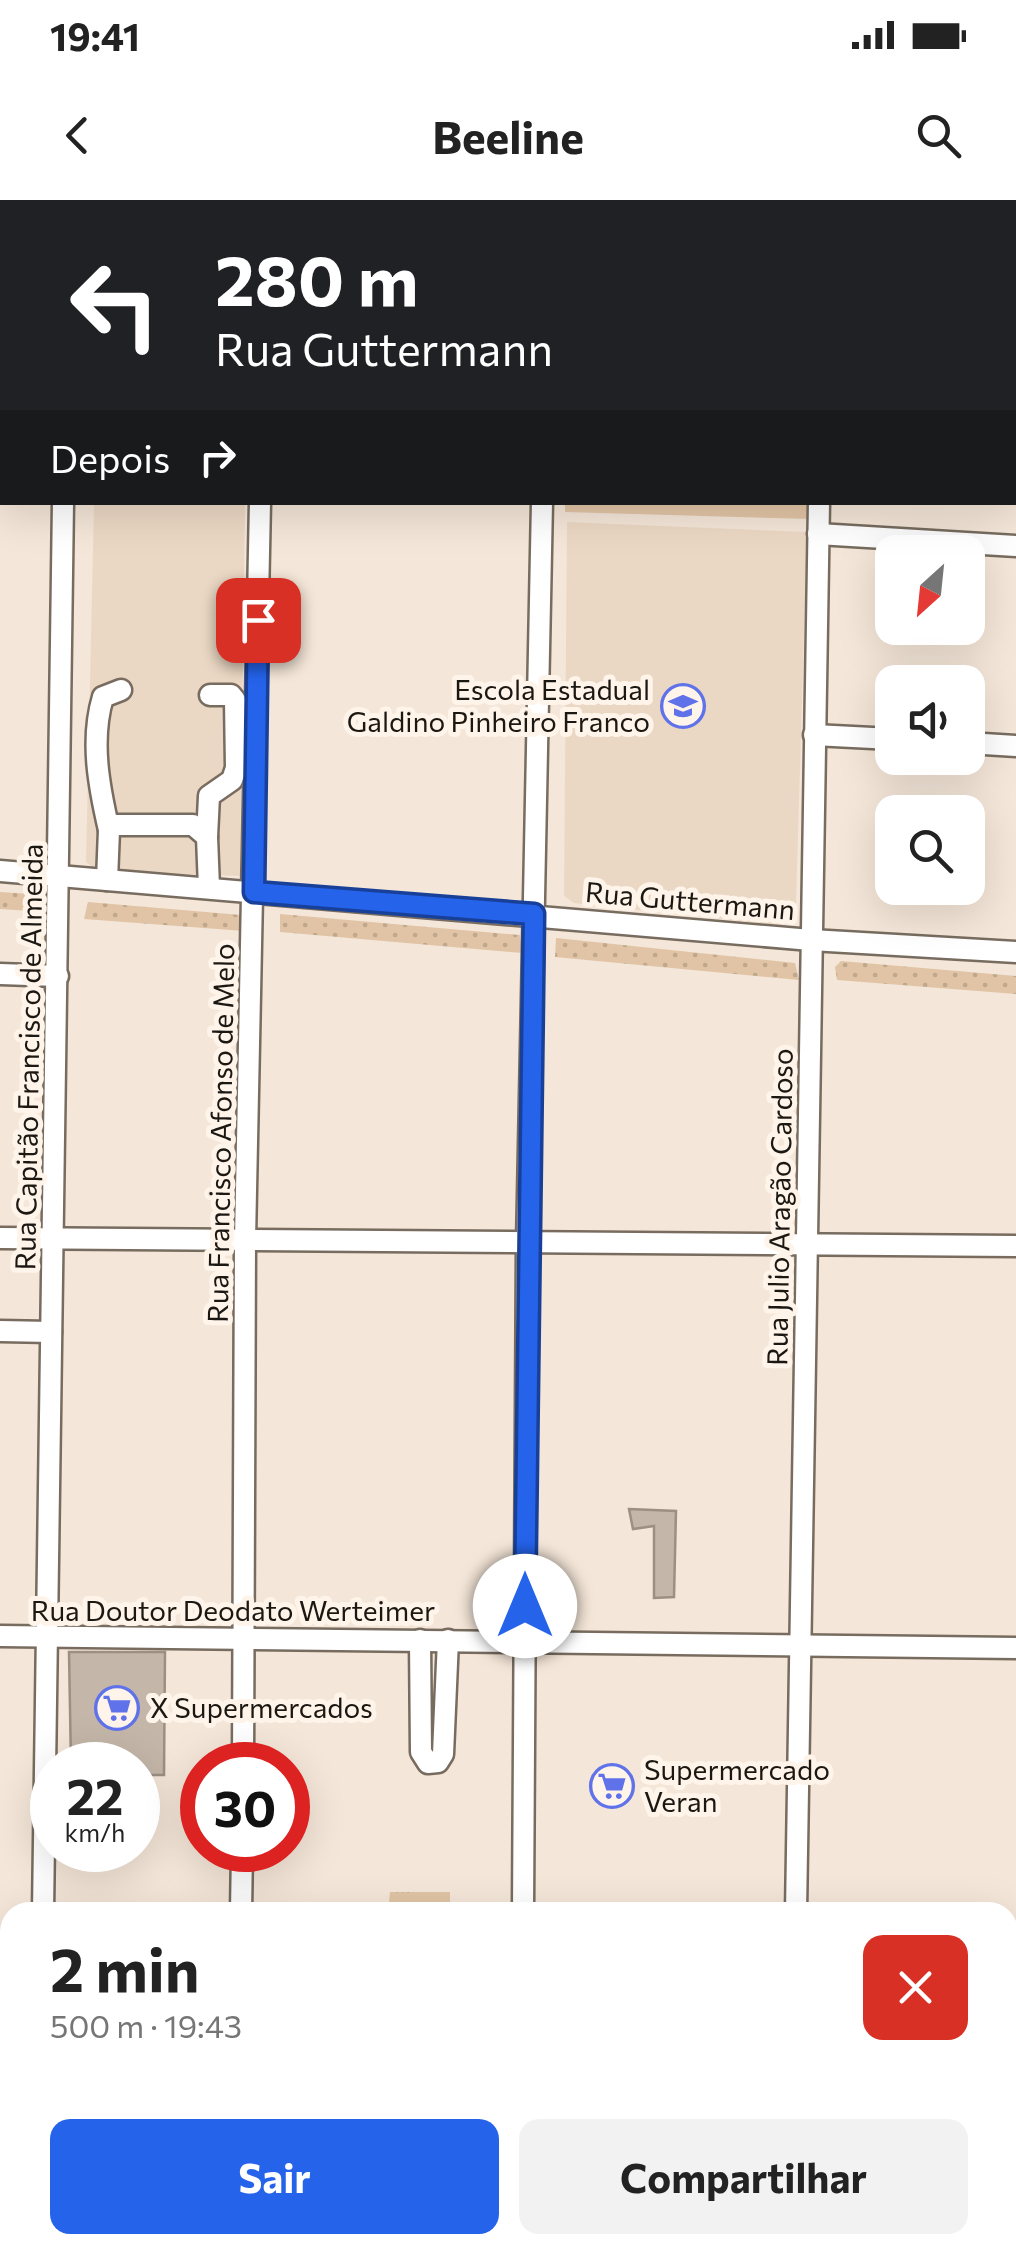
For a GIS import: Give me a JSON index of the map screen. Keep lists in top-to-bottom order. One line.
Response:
{"streets":{"street":["Rua Guttermann","Rua Capitão Francisco de Almeida","Rua Francisco Afonso de Melo","Rua Julio Aragão Cardoso","Rua Doutor Deodato Werteimer"]},"crossings":[["Rua Guttermann","Rua Capitão Francisco de Almeida"],["Rua Guttermann","Rua Francisco Afonso de Melo"],["Rua Guttermann","Rua Julio Aragão Cardoso"],["Rua Capitão Francisco de Almeida","Rua Doutor Deodato Werteimer"],["Rua Francisco Afonso de Melo","Rua Doutor Deodato Werteimer"],["Rua Julio Aragão Cardoso","Rua Doutor Deodato Werteimer"]],"places":{"school or university":["Escola Estadual Galdino Pinheiro Franco"],"supermarket":["X Supermercados","Supermercado Veran"]},"north":"bottom left","page":{"status":"19:41","header":"Beeline","turn":["280 m","Rua Guttermann"],"then":"Depois","speed":"22 km/h","limit":"30","heading":["2 min","500 m · 19:43"],"buttons":["Sair","Compartilhar"]}}
